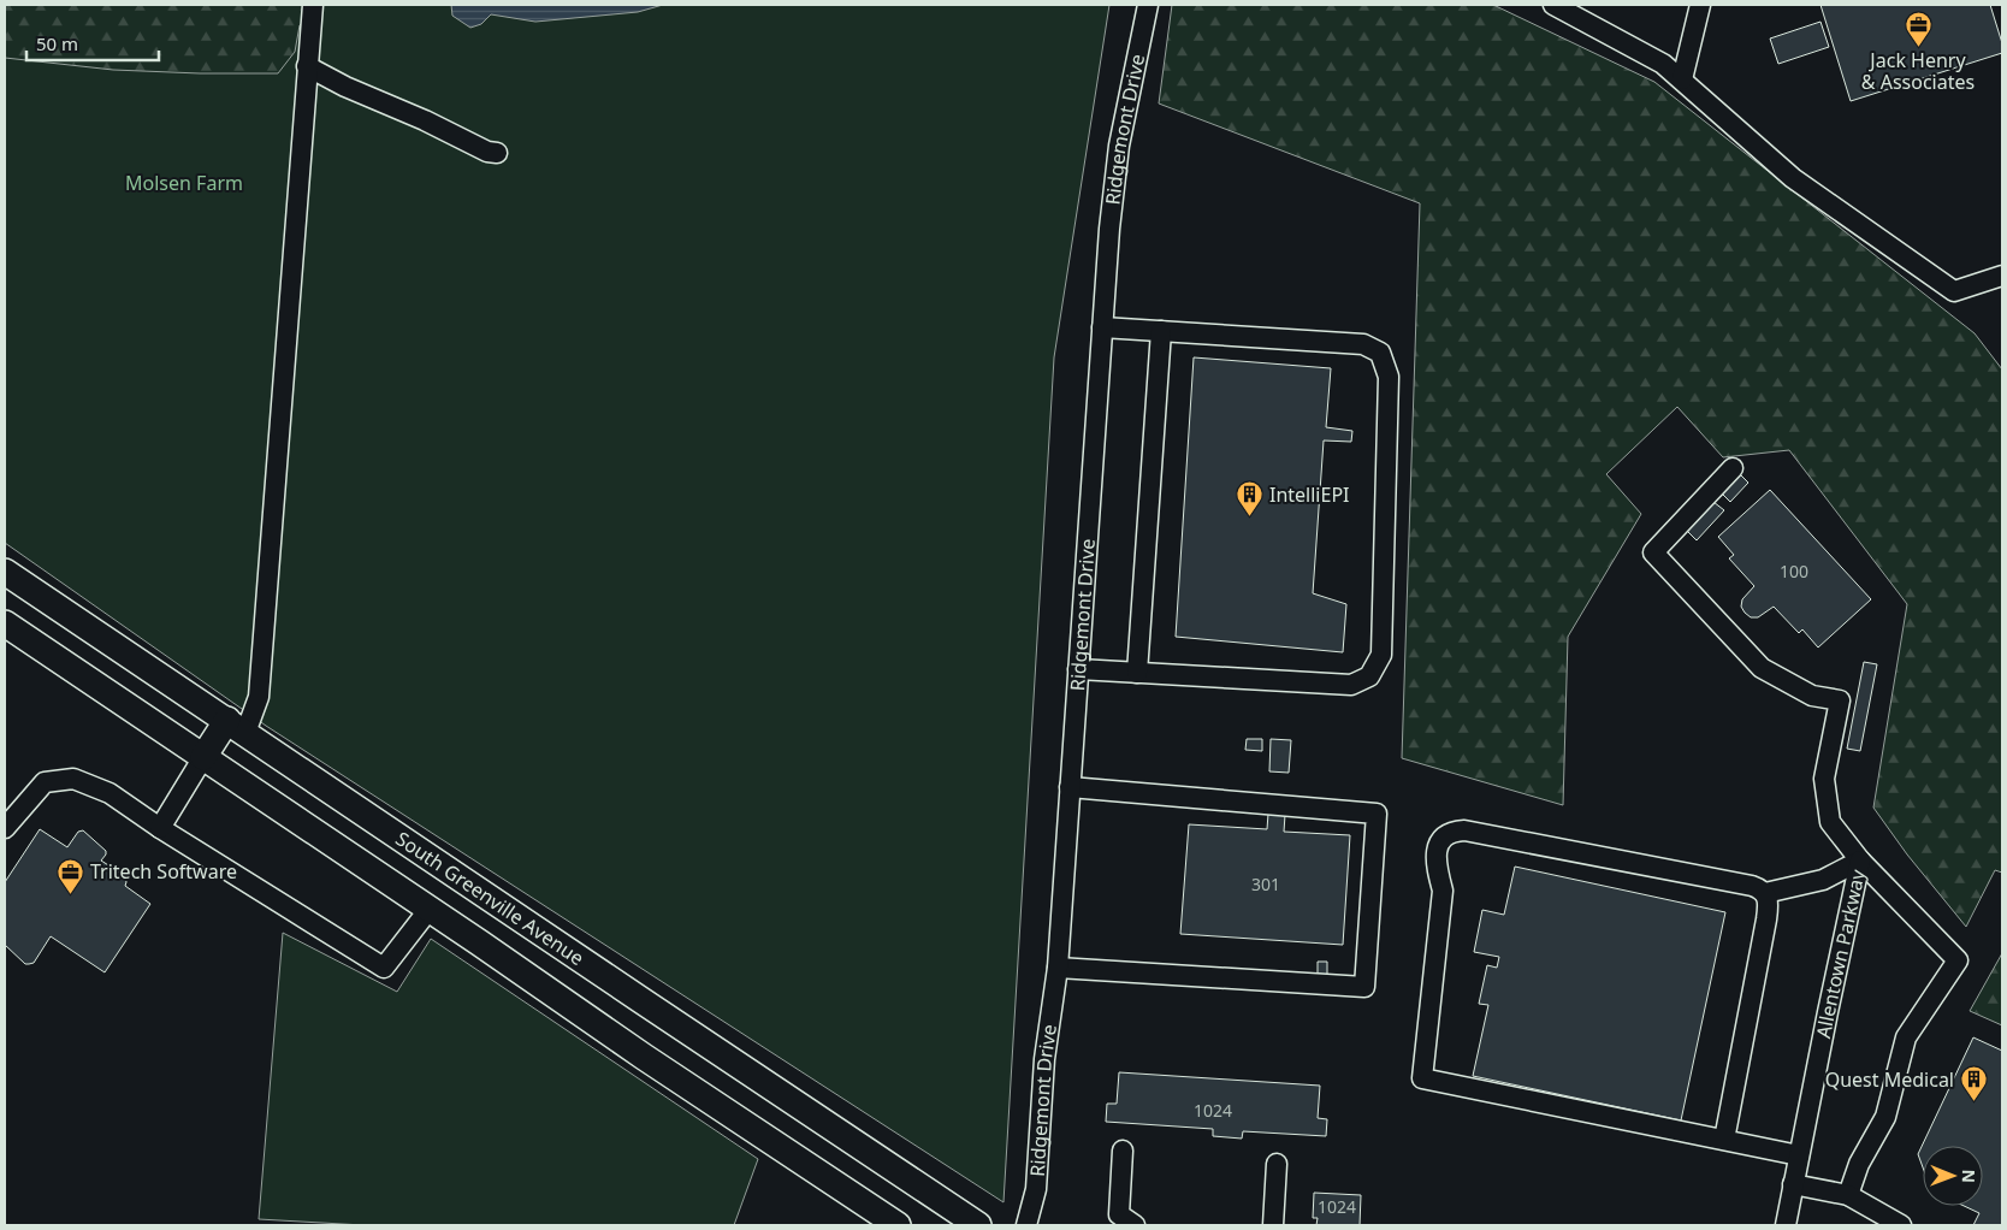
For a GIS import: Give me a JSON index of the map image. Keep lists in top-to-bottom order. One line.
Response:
{"streets":{"main road":["South Greenville Avenue"],"street":["Ridgemont Drive","Allentown Parkway"]},"parks":["Molsen Farm"],"places":{"office":["Jack Henry & Associates","Tritech Software"],"building":["IntelliEPI","Quest Medical"]},"house_numbers":["100","301","1024","1024"],"scale_bar":"50 m","north":"right"}
